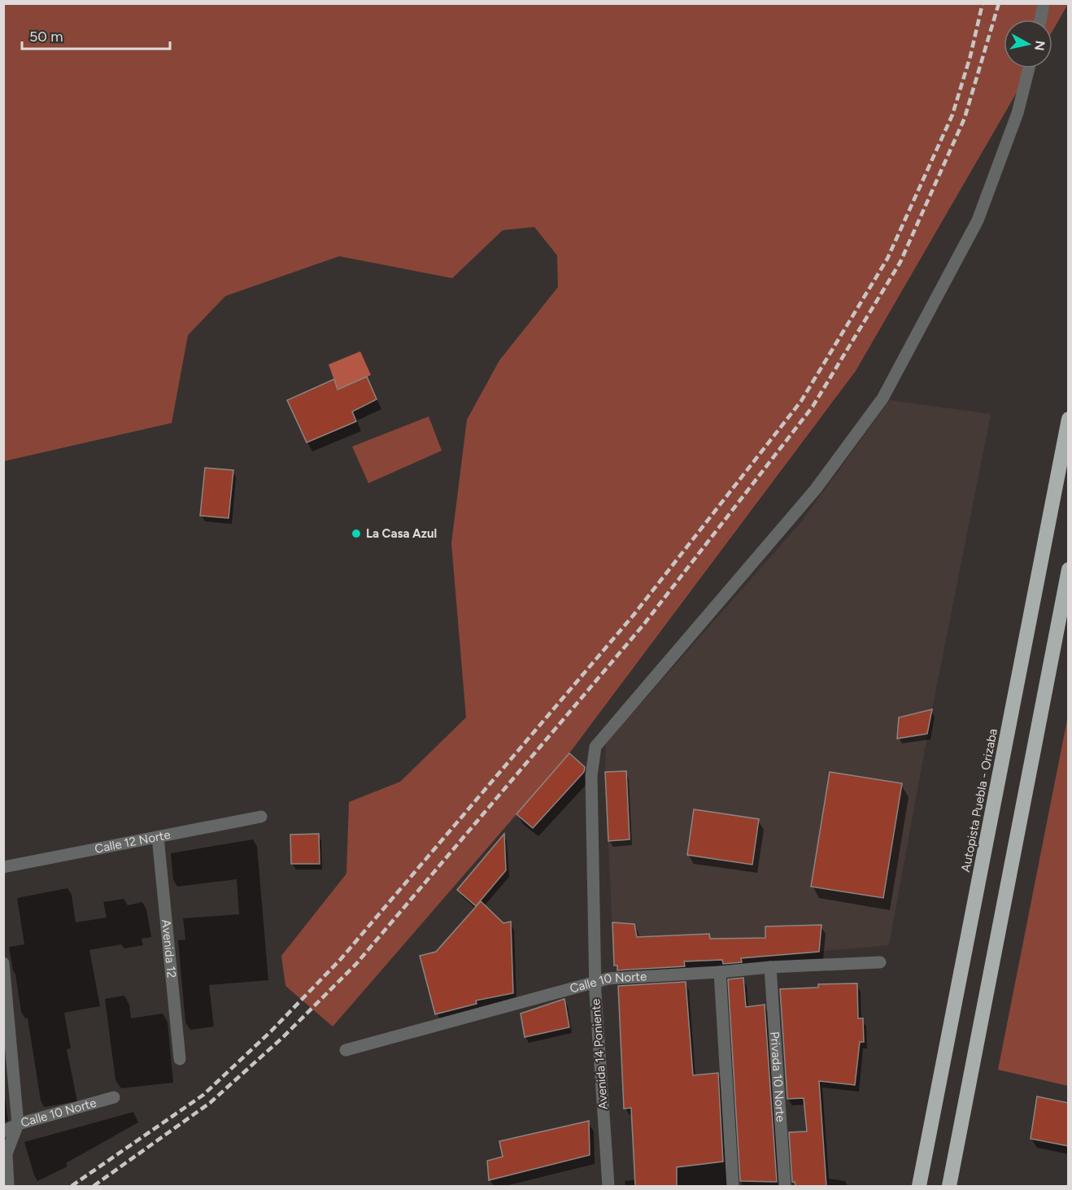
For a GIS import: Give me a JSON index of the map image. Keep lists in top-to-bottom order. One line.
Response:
{"streets":{"highway":["Autopista Puebla - Orizaba"],"street":["Calle 12 Norte","Avenida 12","Calle 10 Norte","Avenida 14 Poniente","Privada 10 Norte"]},"crossings":[["Calle 12 Norte","Avenida 12"],["Calle 10 Norte","Avenida 14 Poniente"],["Calle 10 Norte","Privada 10 Norte"]],"places":["La Casa Azul"],"scale_bar":"50 m","north":"right"}
